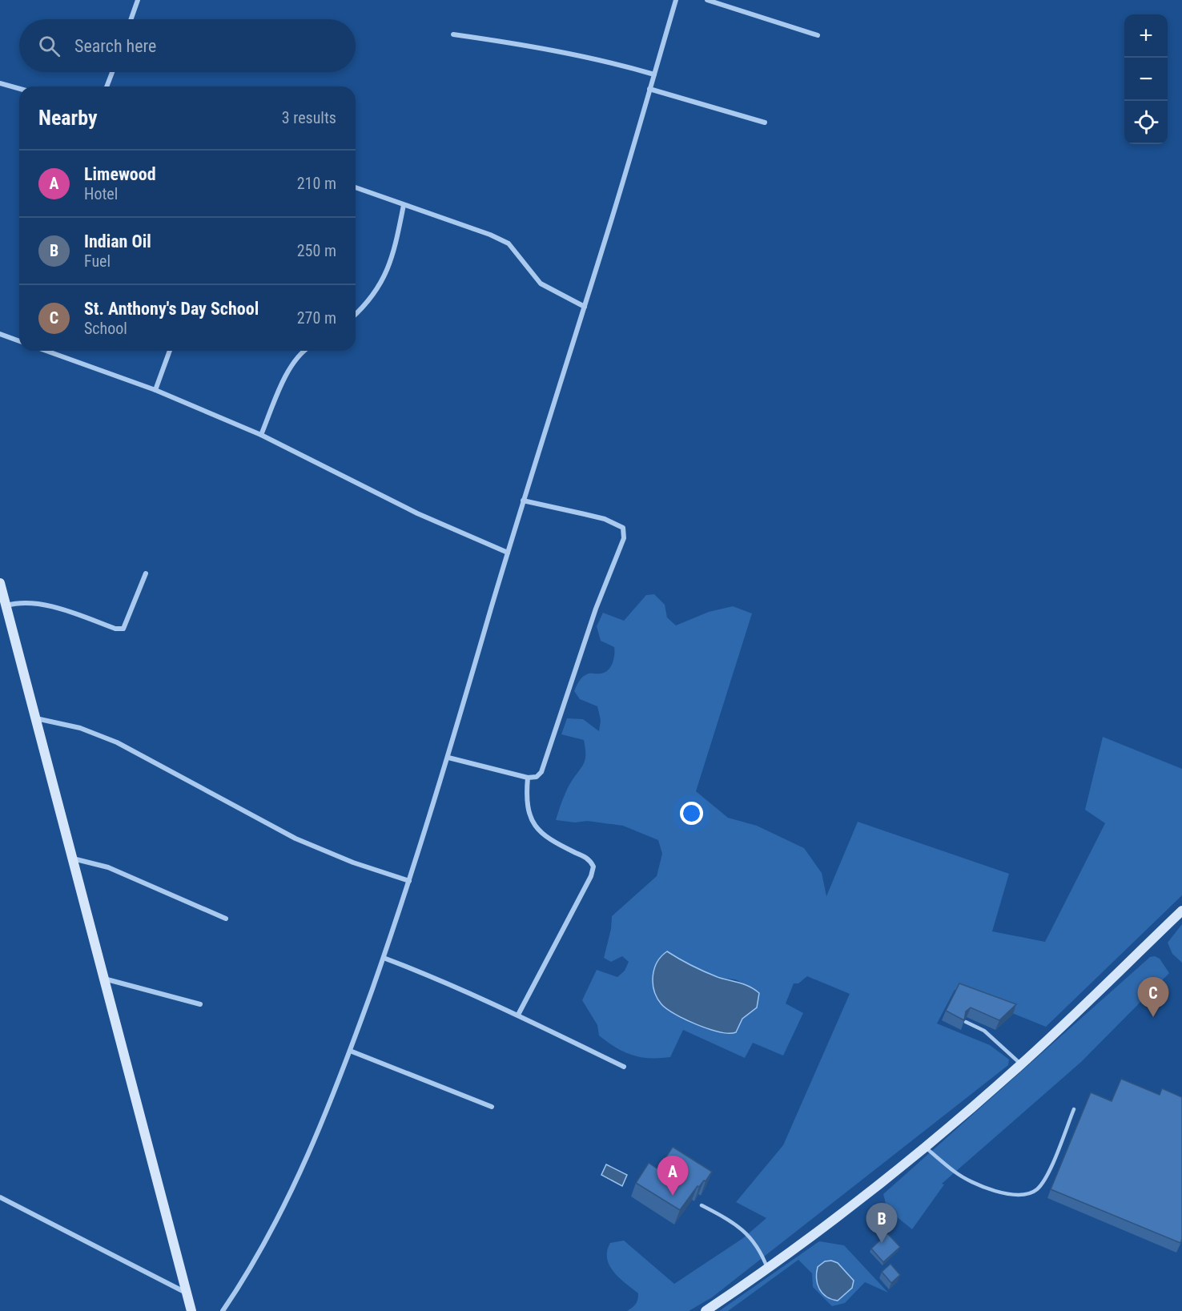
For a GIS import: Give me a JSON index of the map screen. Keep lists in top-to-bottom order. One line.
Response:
{"page":{"map_buttons":["+","−"],"search":"Search here","heading":["Nearby","3 results"],"list":[{"mark":"A","name":"Limewood","note":"Hotel","value":"210 m"},{"mark":"B","name":"Indian Oil","note":"Fuel","value":"250 m"},{"mark":"C","name":"St. Anthony's Day School","note":"School","value":"270 m"}],"pins":["C","A","B"]}}
